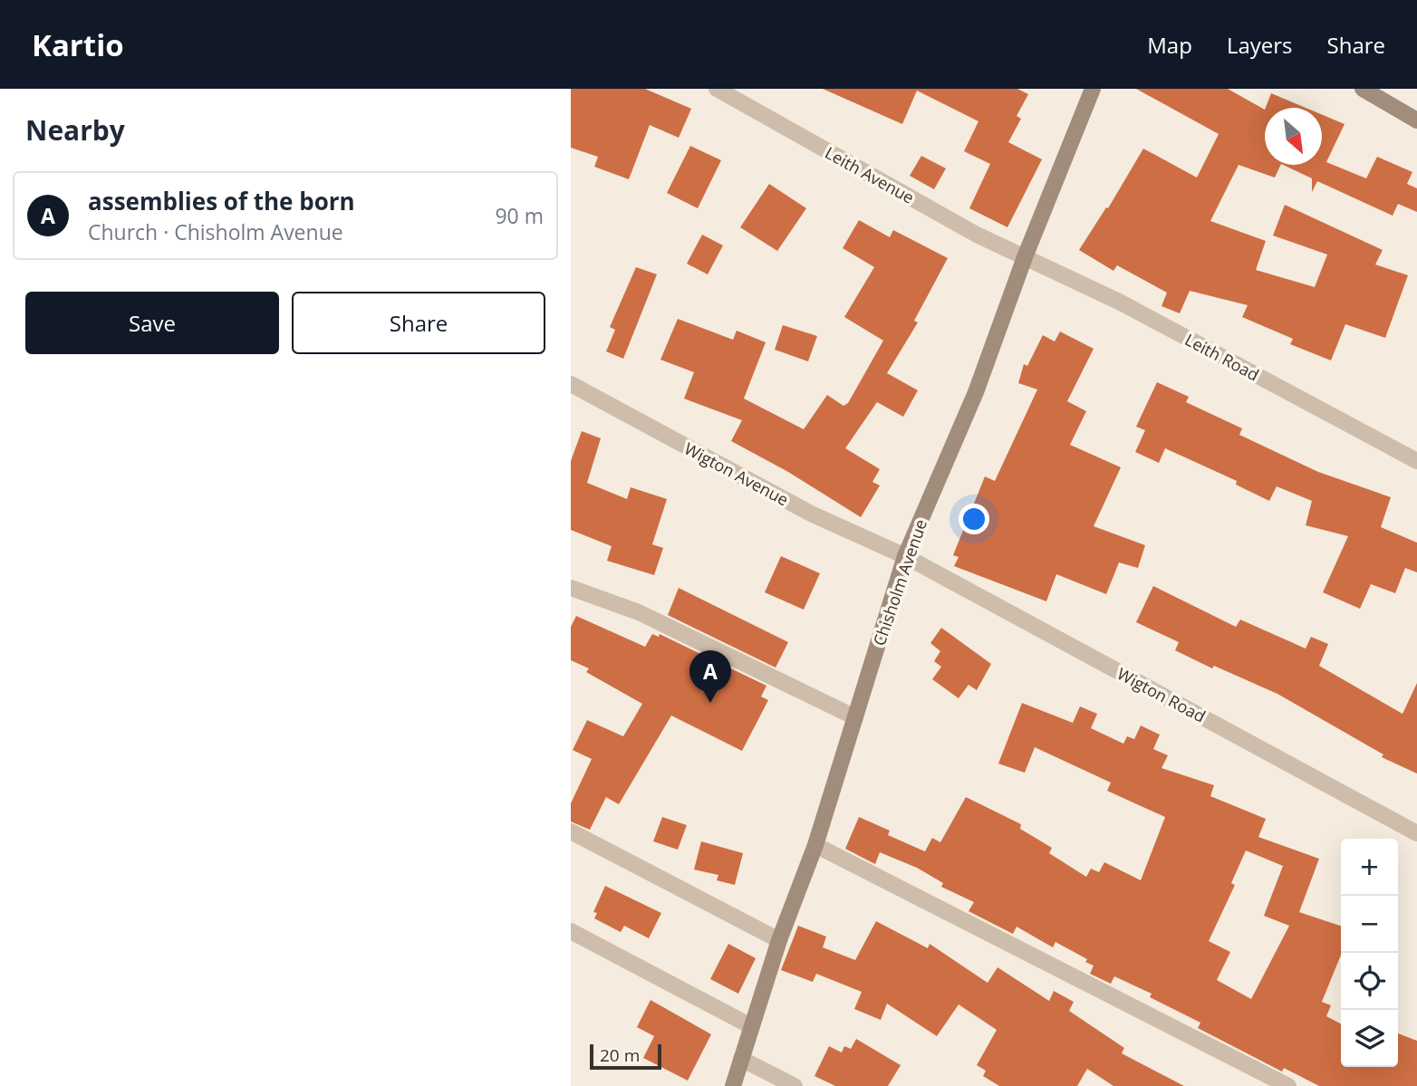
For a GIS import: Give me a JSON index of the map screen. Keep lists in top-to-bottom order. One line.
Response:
{"streets":{"street":["Leith Avenue","Leith Road","Wigton Avenue","Chisholm Avenue","Wigton Road"]},"crossings":[["Leith Avenue","Leith Road"],["Leith Avenue","Chisholm Avenue"],["Leith Road","Chisholm Avenue"],["Wigton Avenue","Chisholm Avenue"],["Wigton Avenue","Wigton Road"],["Chisholm Avenue","Wigton Road"]],"scale_bar":"20 m","north":"bottom right","page":{"header":"Kartio","nav":["Map","Layers","Share"],"heading":"Nearby","list":[{"mark":"A","name":"assemblies of the born","note":"Church · Chisholm Avenue","value":"90 m"}],"buttons":["Save","Share"],"pins":"A","map_buttons":["+","−"],"scale":"20 m"}}
